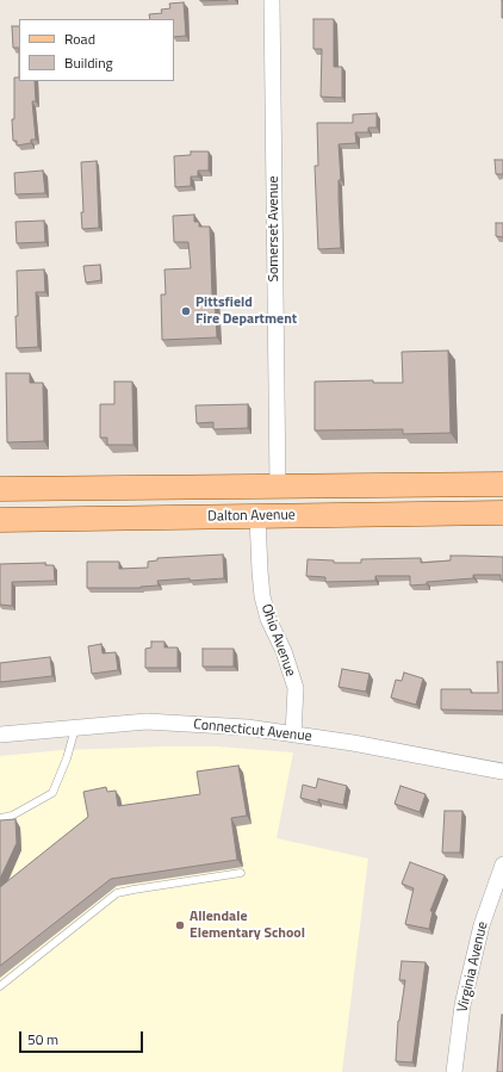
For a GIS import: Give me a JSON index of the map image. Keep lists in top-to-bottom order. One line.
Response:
{"streets":{"main road":["Dalton Avenue"],"street":["Somerset Avenue","Ohio Avenue","Connecticut Avenue","Virginia Avenue"]},"crossings":[["Somerset Avenue","Dalton Avenue"],["Dalton Avenue","Ohio Avenue"],["Ohio Avenue","Connecticut Avenue"]],"places":["Pittsfield Fire Department","Allendale Elementary School"],"legend":["Road","Building"],"scale_bar":"50 m"}
